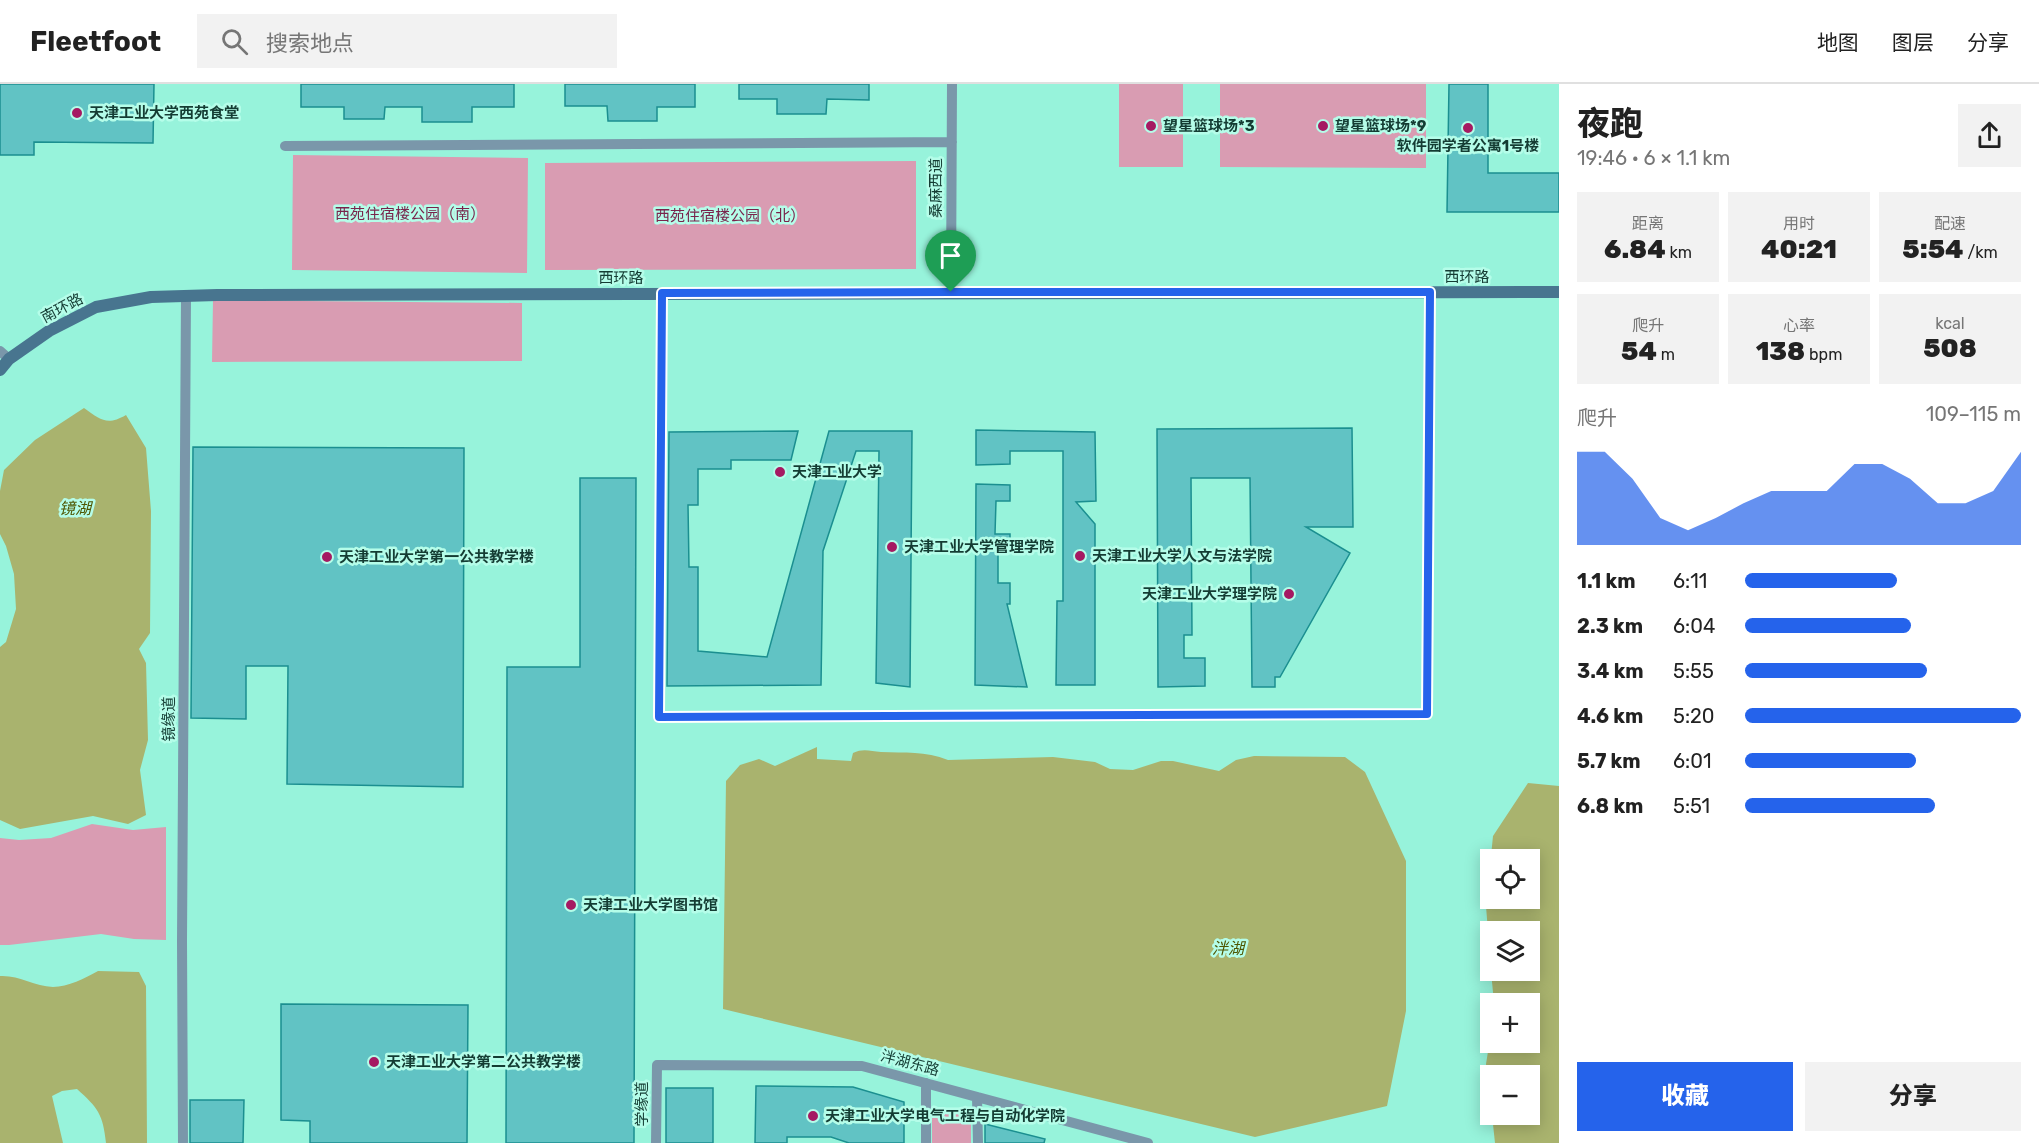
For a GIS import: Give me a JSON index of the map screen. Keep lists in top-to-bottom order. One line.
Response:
{"streets":{"street":["桑麻西道","西环路","南环路","镜缘道","泮湖东路","学缘道"]},"crossings":[["桑麻西道","西环路"],["西环路","南环路"],["西环路","镜缘道"],["南环路","镜缘道"],["泮湖东路","学缘道"]],"water":["镜湖","泮湖"],"parks":["西苑住宿楼公园（南）","西苑住宿楼公园（北）"],"places":["天津工业大学西苑食堂","望星篮球场*3","望星篮球场*9","软件园学者公寓1号楼","天津工业大学","天津工业大学管理学院","天津工业大学人文与法学院","天津工业大学第一公共教学楼","天津工业大学理学院","天津工业大学图书馆","天津工业大学第二公共教学楼","天津工业大学电气工程与自动化学院"],"page":{"header":"Fleetfoot","search":"搜索地点","nav":["地图","图层","分享"],"heading":["夜跑","19:46 · 6 × 1.1 km"],"stats":[["距离","6.84 km"],["用时","40:21"],["配速","5:54 /km"],["爬升","54 m"],["心率","138 bpm"],["kcal","508"]],"chart":["爬升","109–115 m"],"list":[{"name":"1.1 km","note":"6:11"},{"name":"2.3 km","note":"6:04"},{"name":"3.4 km","note":"5:55"},{"name":"4.6 km","note":"5:20"},{"name":"5.7 km","note":"6:01"},{"name":"6.8 km","note":"5:51"}],"map_buttons":["+","−"],"buttons":["收藏","分享"]}}
